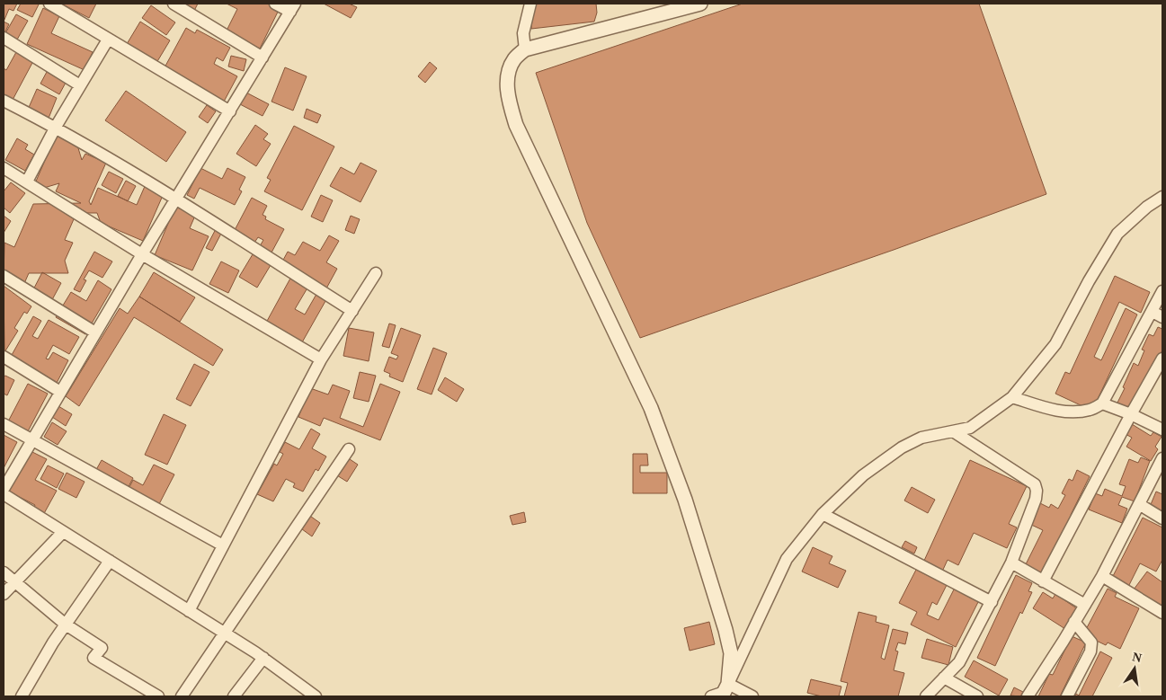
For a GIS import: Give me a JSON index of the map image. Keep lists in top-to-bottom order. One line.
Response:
{"north":"top"}
